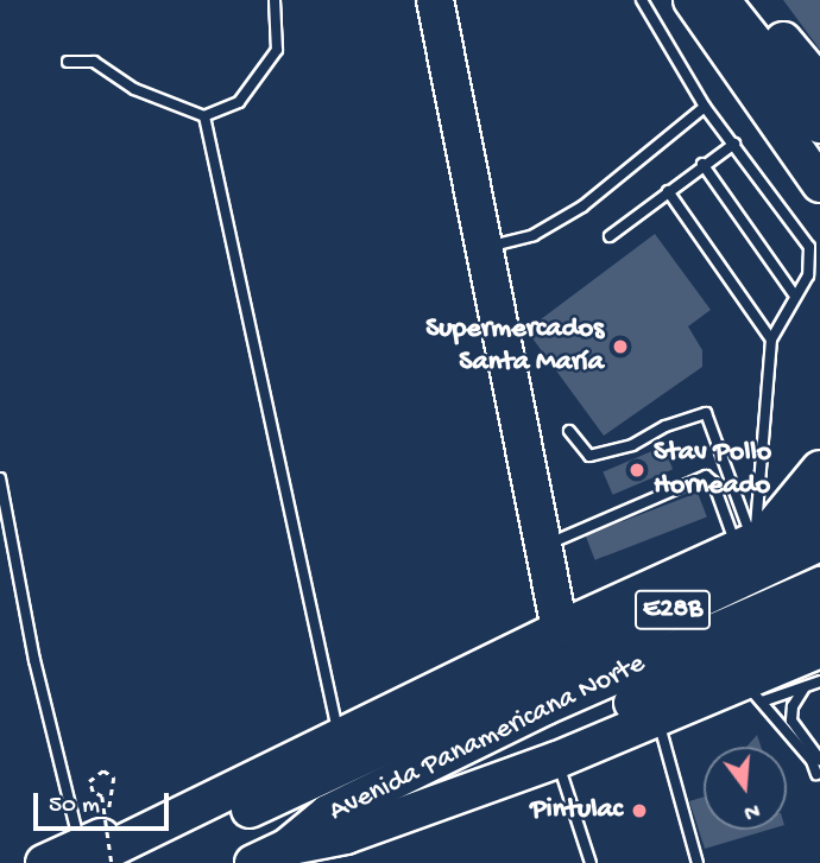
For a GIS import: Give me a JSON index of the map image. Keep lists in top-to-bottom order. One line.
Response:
{"streets":{"highway":["E28B","Avenida Panamericana Norte"]},"places":["Supermercados Santa María","Stav Pollo Horneado","Pintulac"],"scale_bar":"50 m","north":"bottom"}
